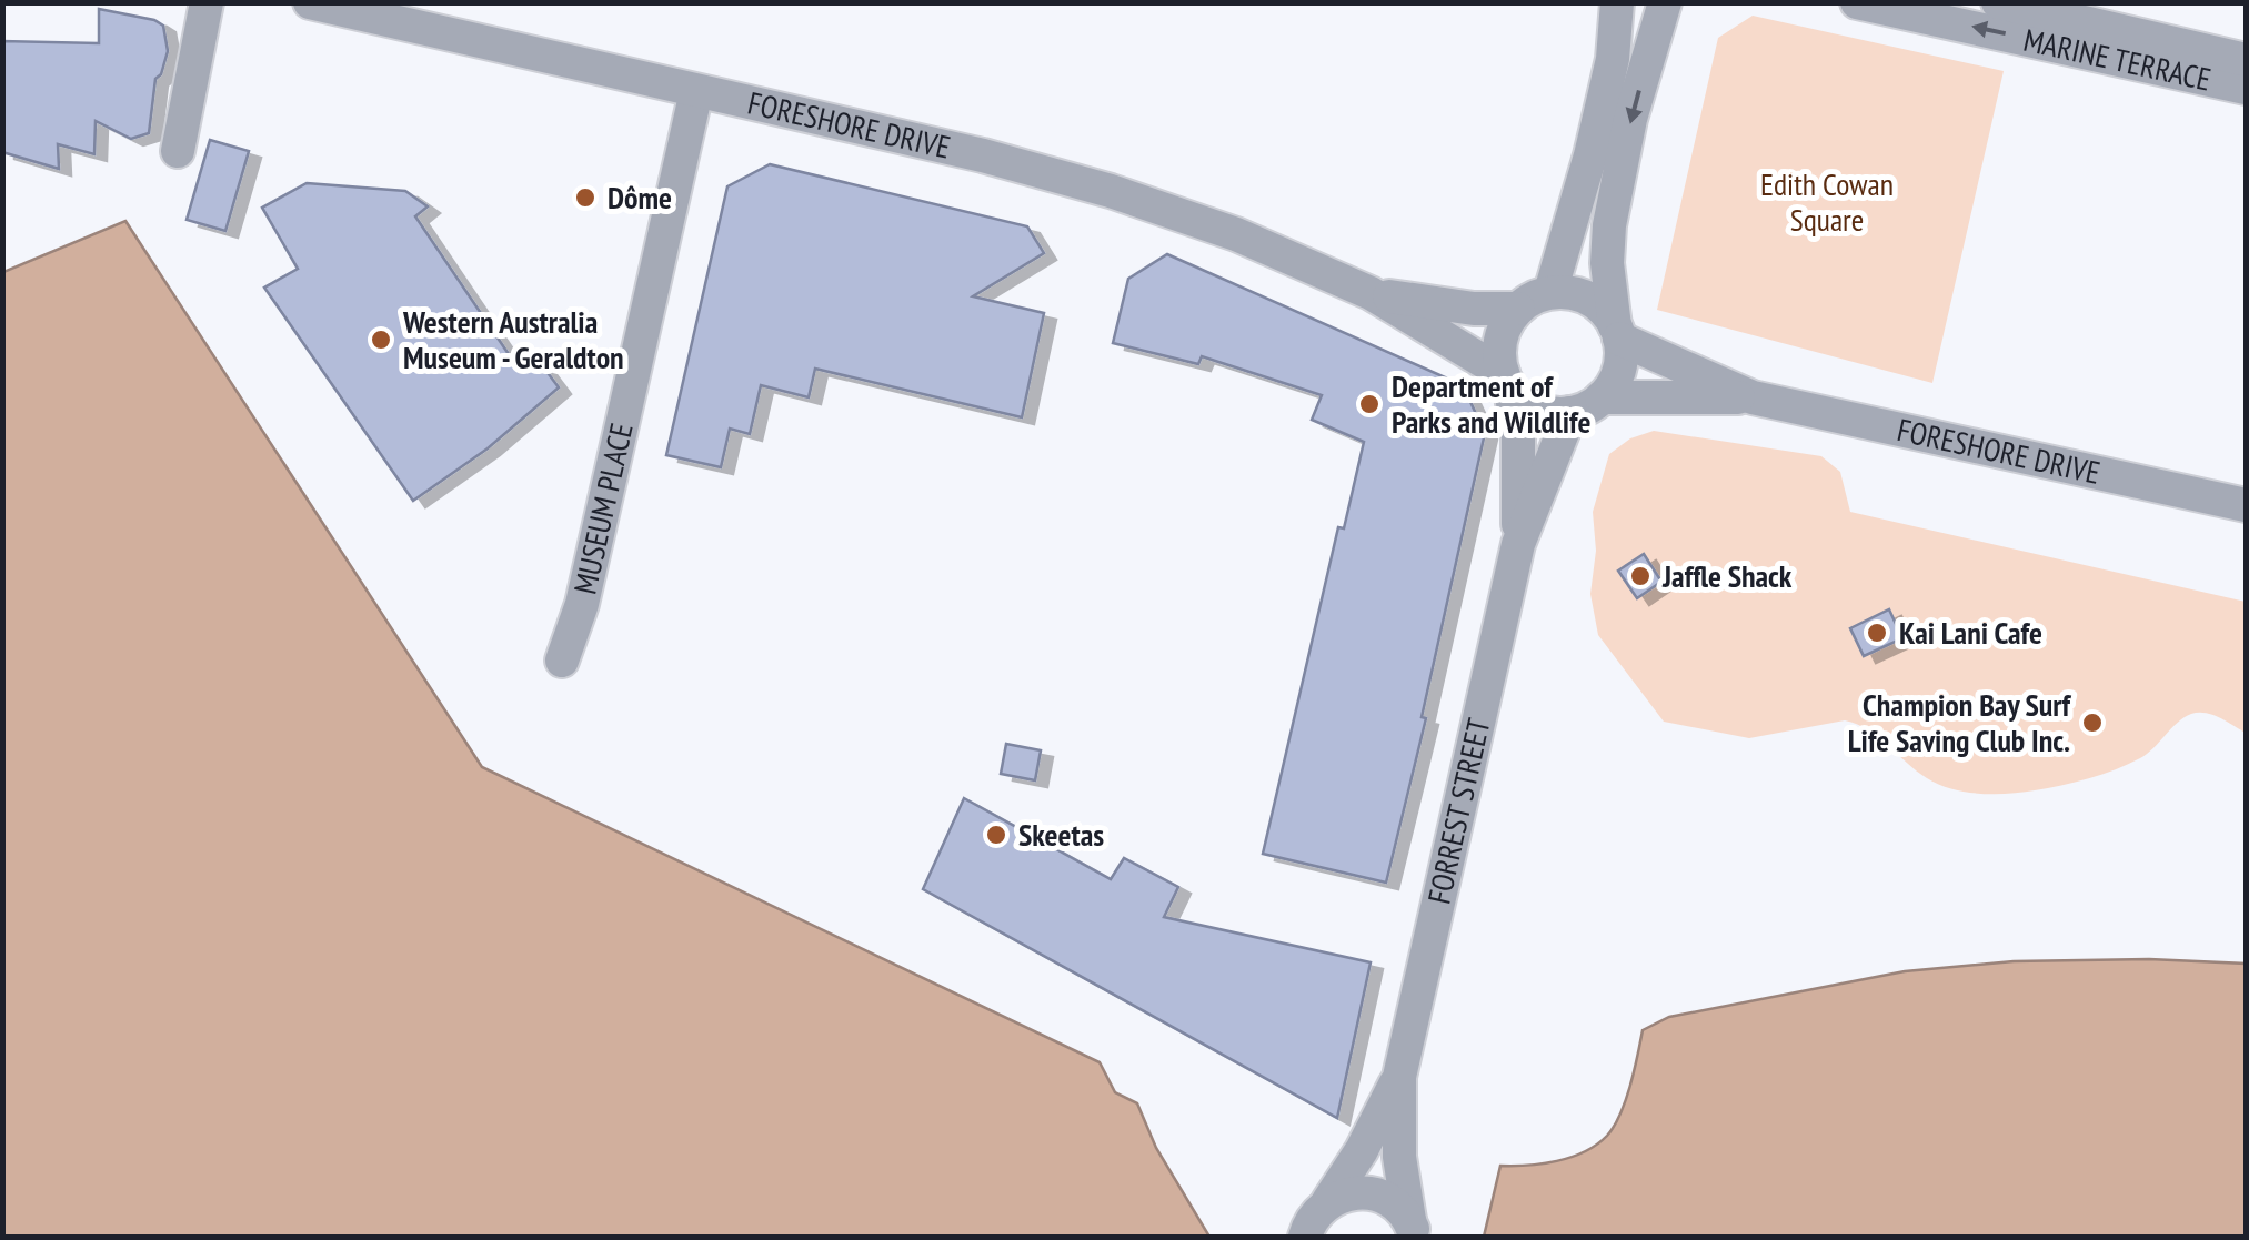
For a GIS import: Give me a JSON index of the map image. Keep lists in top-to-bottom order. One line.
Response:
{"streets":{"street":["MARINE TERRACE","FORESHORE DRIVE","MUSEUM PLACE","FORREST STREET"]},"crossings":[["FORESHORE DRIVE","MUSEUM PLACE"],["FORESHORE DRIVE","FORREST STREET"]],"parks":["Edith Cowan Square"],"places":["Dôme","Western Australia Museum - Geraldton","Department of Parks and Wildlife","Jaffle Shack","Kai Lani Cafe","Champion Bay Surf Life Saving Club Inc.","Skeetas"]}
